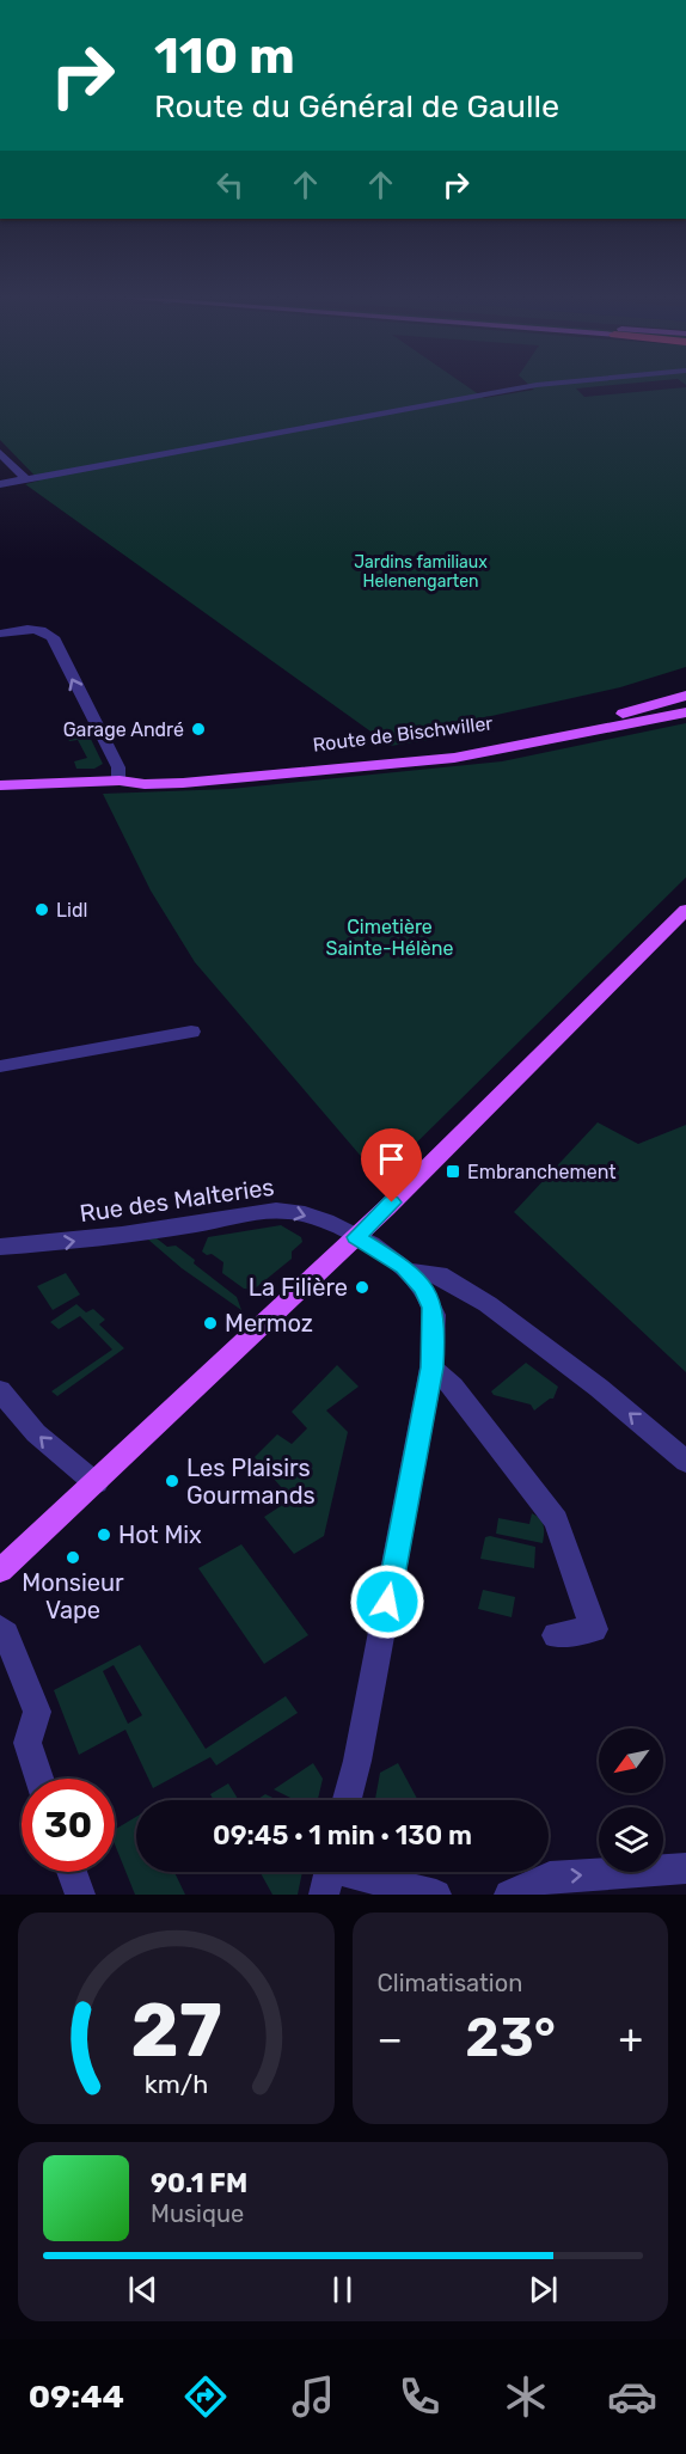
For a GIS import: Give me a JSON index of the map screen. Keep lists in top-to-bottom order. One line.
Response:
{"streets":{"main road":["Route de Bischwiller"],"street":["Rue des Malteries"]},"one_way":["Rue des Malteries"],"parks":["Jardins familiaux Helenengarten","Cimetière Sainte-Hélène"],"places":{"other":["Garage André","Lidl","La Filière","Mermoz","Les Plaisirs Gourmands","Hot Mix","Monsieur Vape"],"transit":["Embranchement"]},"north":"bottom left","page":{"turn":["110 m","Route du Général de Gaulle"],"limit":"30","trip":"09:45 · 1 min · 130 m","tile":"Climatisation","heat":["−","23°","+"],"song":["90.1 FM","Musique"],"tabs":"09:44","gauge":["27","km/h"]}}
